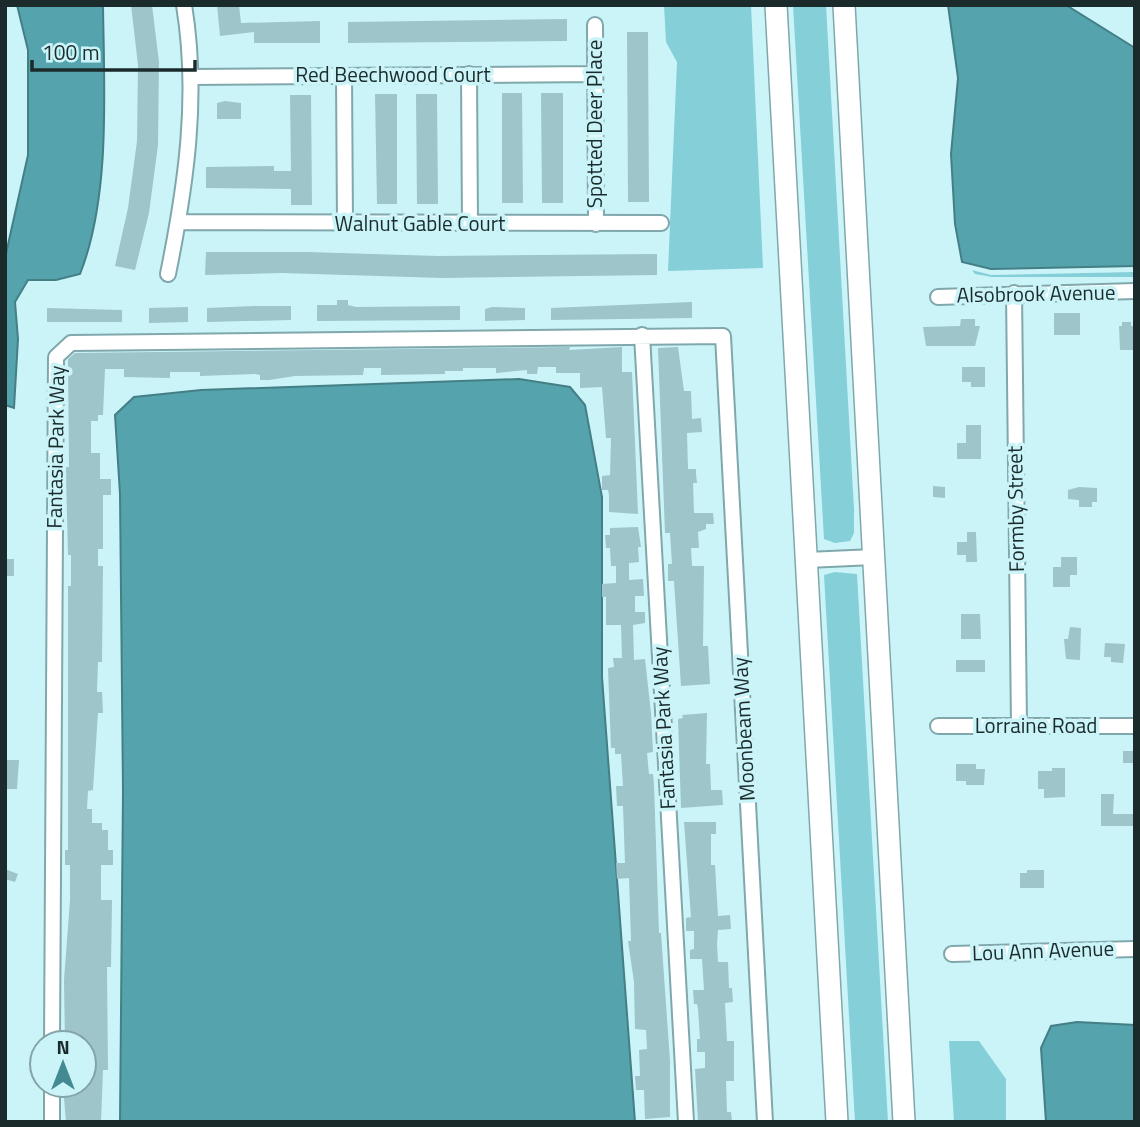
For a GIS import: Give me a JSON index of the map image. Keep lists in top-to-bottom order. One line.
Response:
{"streets":{"street":["Red Beechwood Court","Spotted Deer Place","Walnut Gable Court","Alsobrook Avenue","Fantasia Park Way","Formby Street","Lorraine Road","Moonbeam Way","Lou Ann Avenue"]},"crossings":[["Red Beechwood Court","Spotted Deer Place"],["Spotted Deer Place","Walnut Gable Court"],["Alsobrook Avenue","Formby Street"],["Fantasia Park Way","Moonbeam Way"],["Formby Street","Lorraine Road"]],"scale_bar":"100 m","north":"top"}
